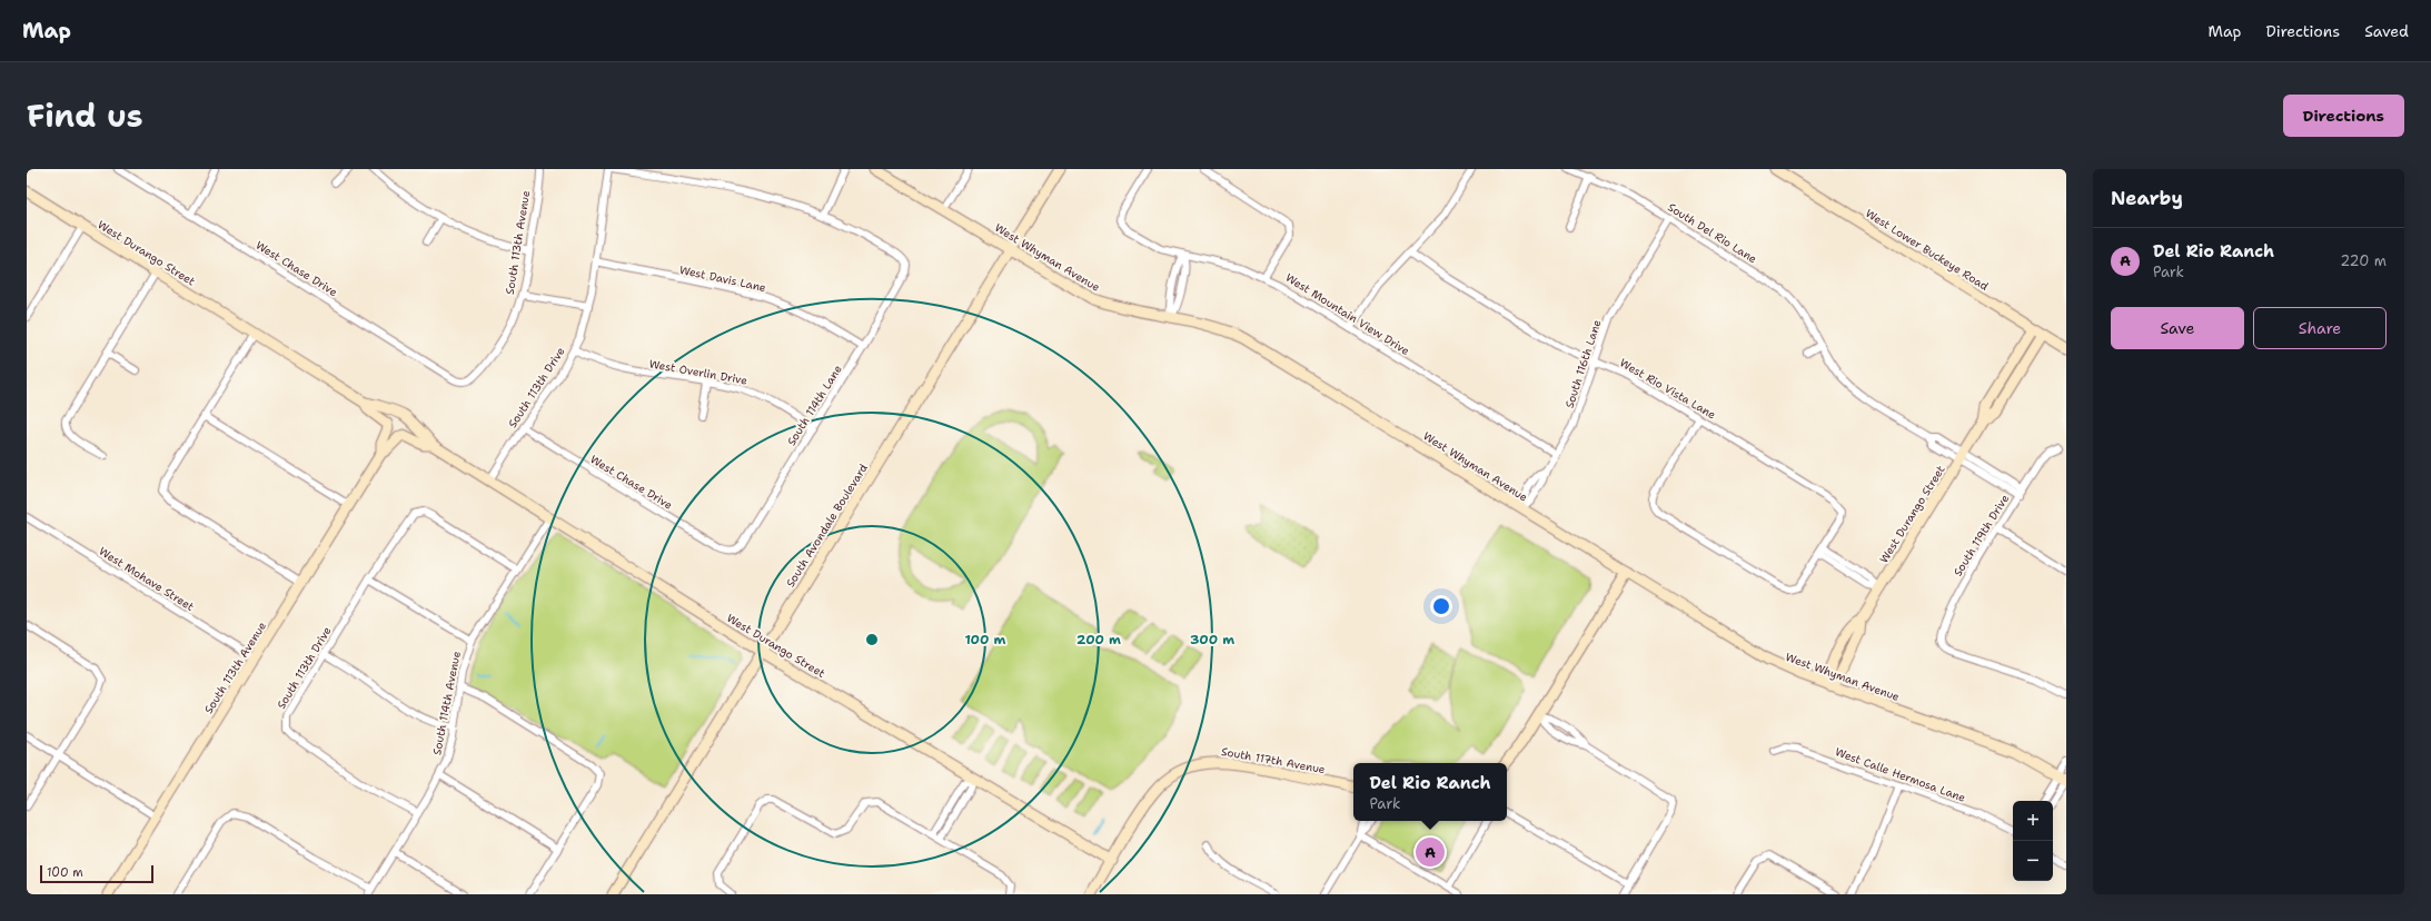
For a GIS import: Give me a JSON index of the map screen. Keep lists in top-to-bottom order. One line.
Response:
{"streets":{"street":["South Del Rio Lane","South 113th Avenue","West Lower Buckeye Road","West Durango Street","West Whyman Avenue","West Chase Drive","West Davis Lane","West Mountain View Drive","South 116th Lane","West Overlin Drive","South 113th Drive","West Rio Vista Lane","South 114th Lane","South Avondale Boulevard","South 119th Drive","West Mohave Street","South 114th Avenue","South 117th Avenue","West Calle Hermosa Lane"]},"crossings":[["South Del Rio Lane","West Durango Street"],["South Del Rio Lane","South 116th Lane"],["South Del Rio Lane","South 119th Drive"],["South 113th Avenue","West Durango Street"],["South 113th Avenue","West Chase Drive"],["South 113th Avenue","West Mohave Street"],["West Lower Buckeye Road","West Durango Street"],["West Durango Street","West Whyman Avenue"],["West Durango Street","South 113th Drive"],["West Durango Street","South Avondale Boulevard"],["West Durango Street","South 114th Avenue"],["West Durango Street","South 117th Avenue"],["West Whyman Avenue","South 116th Lane"],["West Whyman Avenue","South Avondale Boulevard"],["West Chase Drive","South 113th Drive"],["West Chase Drive","South 114th Lane"],["West Davis Lane","South 113th Drive"],["West Davis Lane","South 114th Lane"],["West Mountain View Drive","South 116th Lane"],["South 116th Lane","West Rio Vista Lane"],["West Overlin Drive","South 113th Drive"],["West Overlin Drive","South 114th Lane"],["South 113th Drive","South 114th Avenue"]],"scale_bar":"100 m","page":{"header":"Map","nav":["Map","Directions","Saved"],"title":"Find us","buttons":["Directions",["Save","Share"]],"heading":"Nearby","list":[{"mark":"A","name":"Del Rio Ranch","note":"Park","value":"220 m"}],"popup":["Del Rio Ranch","Park"],"map_buttons":["+","−"],"pins":"A","scale":"100 m"},"rings":["100 m","200 m","300 m"]}
